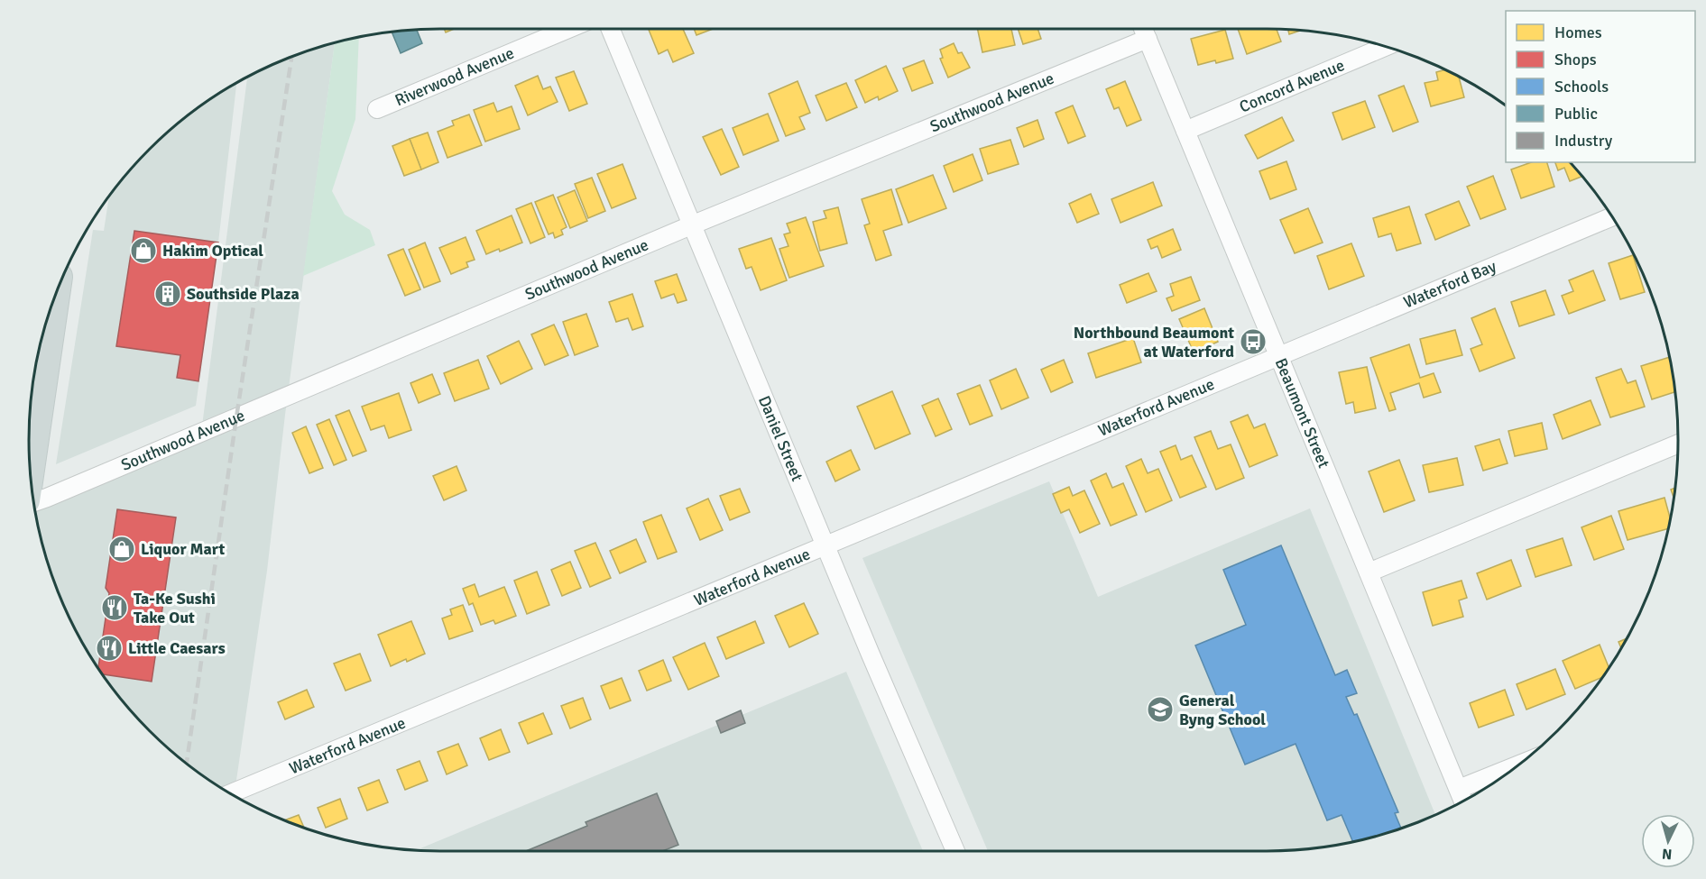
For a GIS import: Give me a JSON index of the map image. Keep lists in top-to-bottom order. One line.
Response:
{"streets":{"street":["Riverwood Avenue","Concord Avenue","Southwood Avenue","Waterford Bay","Waterford Avenue","Beaumont Street","Daniel Street"]},"crossings":[["Concord Avenue","Beaumont Street"],["Southwood Avenue","Beaumont Street"],["Southwood Avenue","Daniel Street"],["Waterford Bay","Waterford Avenue"],["Waterford Bay","Beaumont Street"],["Waterford Avenue","Beaumont Street"],["Waterford Avenue","Daniel Street"]],"places":{"shop":["Hakim Optical","Liquor Mart"],"building":["Southside Plaza"],"bus stop":["Northbound Beaumont at Waterford"],"restaurant":["Ta-Ke Sushi Take Out","Little Caesars"],"school or university":["General Byng School"]},"legend":["Homes","Shops","Schools","Public","Industry"],"north":"bottom"}
